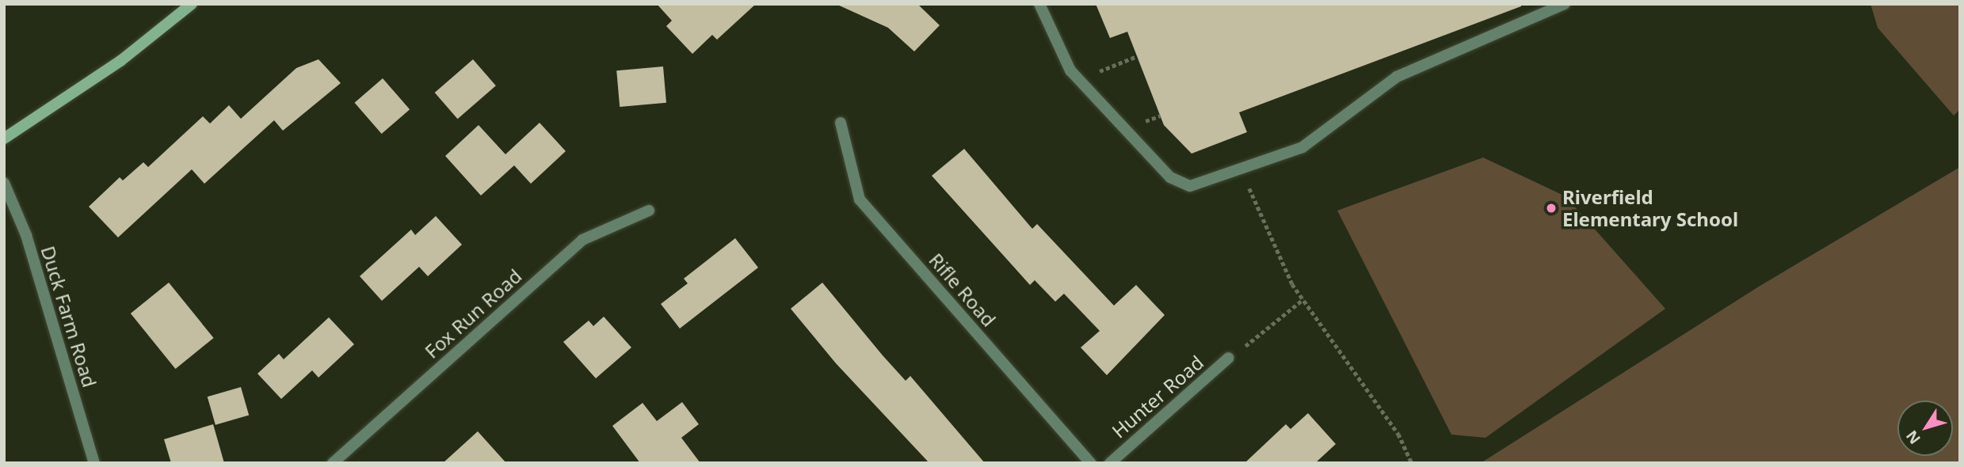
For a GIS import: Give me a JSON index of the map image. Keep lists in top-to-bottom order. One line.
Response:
{"streets":{"street":["Rifle Road","Fox Run Road","Duck Farm Road","Hunter Road"]},"places":["Riverfield Elementary School"],"north":"bottom left"}
